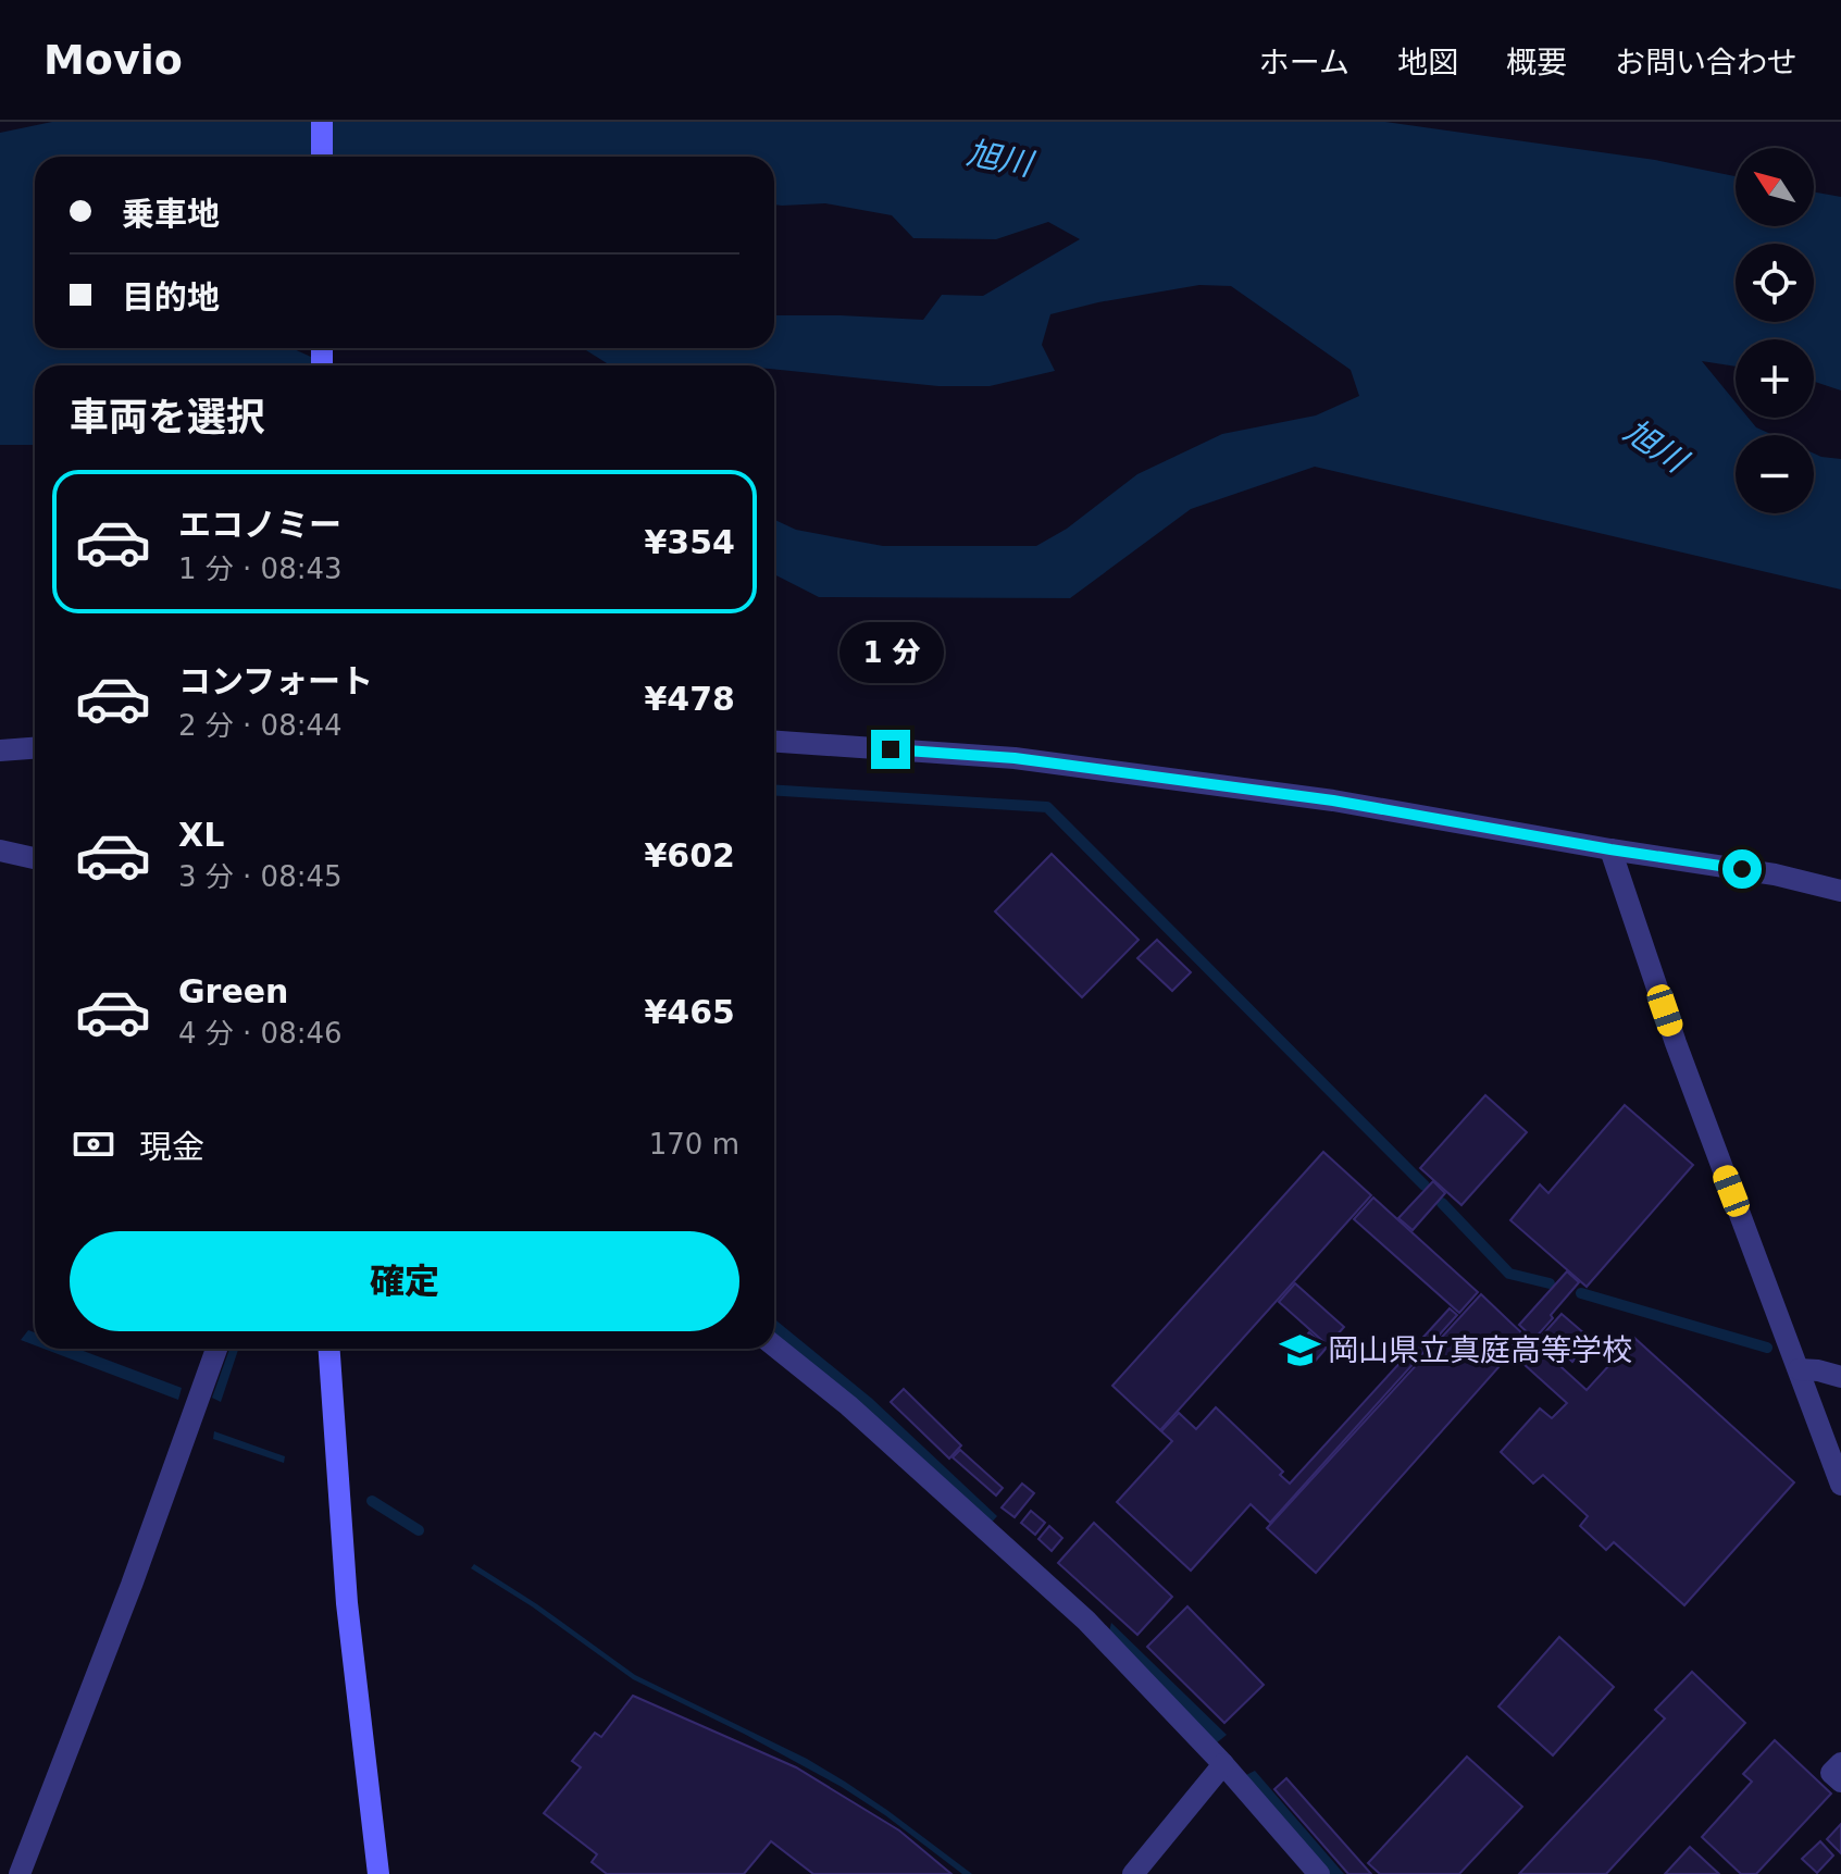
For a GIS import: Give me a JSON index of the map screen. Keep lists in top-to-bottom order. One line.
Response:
{"water":["旭川"],"places":{"school or university":["岡山県立真庭高等学校"]},"north":"top left","page":{"header":"Movio","nav":["ホーム","地図","概要","お問い合わせ"],"map_buttons":["+","−"],"banner":["乗車地","目的地"],"heading":"車両を選択","list":[{"name":"エコノミー","note":"1 分 · 08:43","value":"¥354"},{"name":"コンフォート","note":"2 分 · 08:44","value":"¥478"},{"name":"XL","note":"3 分 · 08:45","value":"¥602"},{"name":"Green","note":"4 分 · 08:46","value":"¥465"}],"bubble":"1 分","pay":["現金","170 m"],"buttons":"確定"}}
